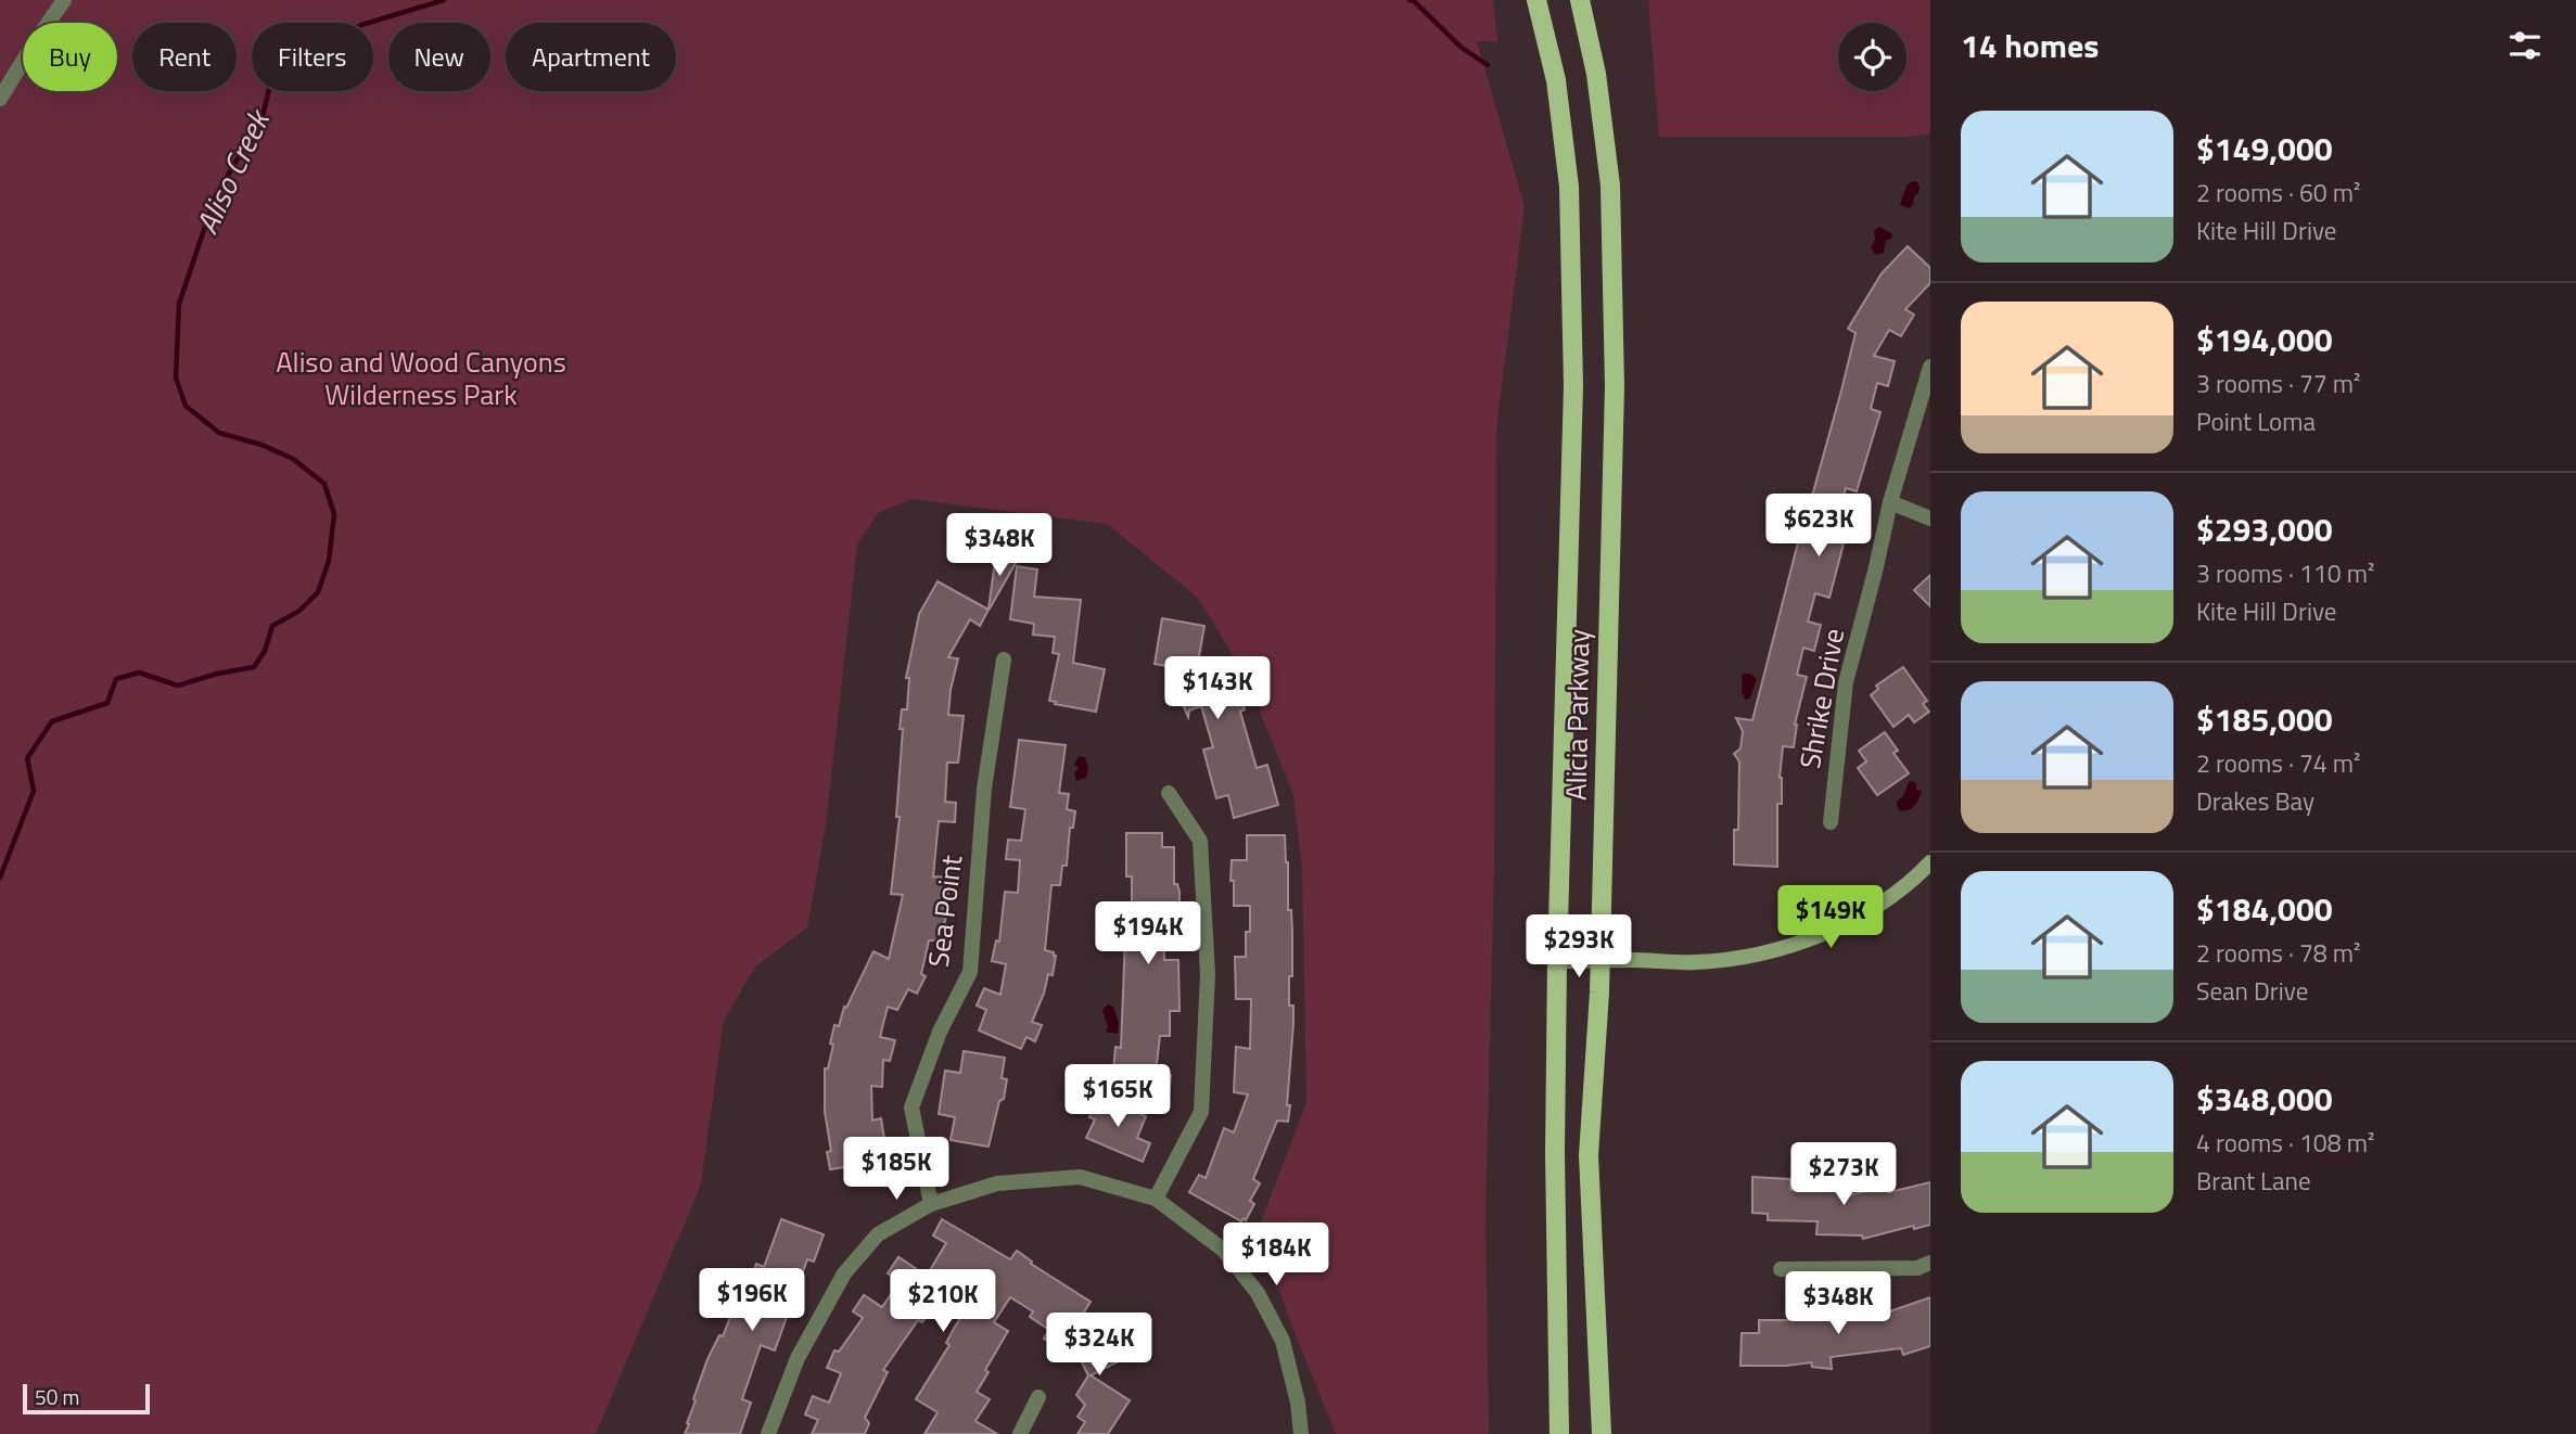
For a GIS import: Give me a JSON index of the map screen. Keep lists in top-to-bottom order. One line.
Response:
{"streets":{"main road":["Alicia Parkway"],"street":["Shrike Drive","Sea Point"]},"water":["Aliso Creek"],"parks":["Aliso and Wood Canyons Wilderness Park"],"scale_bar":"50 m","page":{"heading":"14 homes","chip":["Buy","Rent","Filters","New","Apartment"],"list":[{"name":"$149,000","note":"2 rooms · 60 m² · Kite Hill Drive"},{"name":"$194,000","note":"3 rooms · 77 m² · Point Loma"},{"name":"$293,000","note":"3 rooms · 110 m² · Kite Hill Drive"},{"name":"$185,000","note":"2 rooms · 74 m² · Drakes Bay"},{"name":"$184,000","note":"2 rooms · 78 m² · Sean Drive"},{"name":"$348,000","note":"4 rooms · 108 m² · Brant Lane"}],"price":["$623K","$348K","$143K","$149K","$194K","$293K","$165K","$185K","$273K","$184K","$196K","$210K","$348K","$324K"],"scale":"50 m"}}
